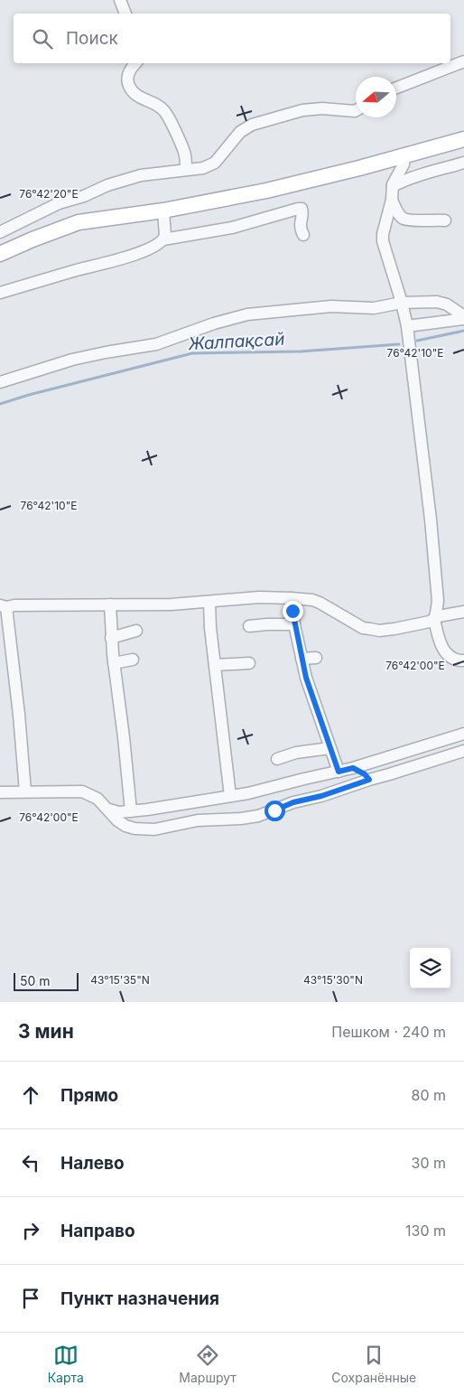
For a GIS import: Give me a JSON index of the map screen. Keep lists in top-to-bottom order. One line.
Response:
{"water":["Жалпақсай"],"scale_bar":"50 m","north":"left","page":{"search":"Поиск","scale":"50 m","heading":["3 мин","Пешком · 240 m"],"list":[["Прямо","80 m"],["Налево","30 m"],["Направо","130 m"],"Пункт назначения"],"nav":["Карта","Маршрут","Сохранённые"]},"coordinates":["76°42'20\"E","76°42'10\"E","76°42'00\"E","43°15'35\"N","43°15'30\"N"]}
